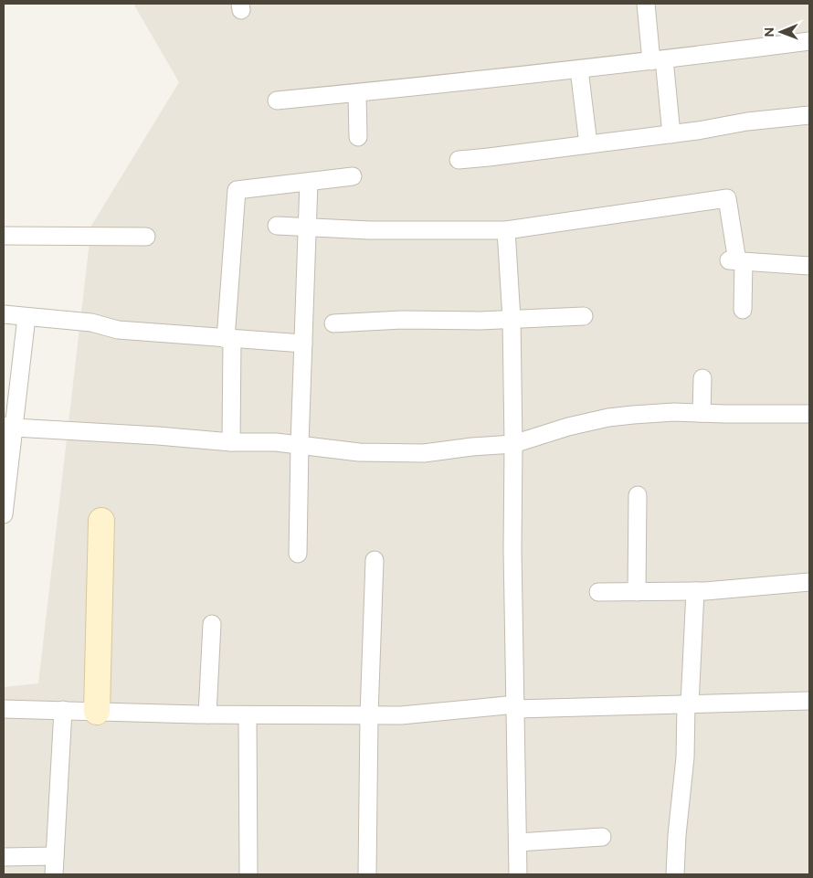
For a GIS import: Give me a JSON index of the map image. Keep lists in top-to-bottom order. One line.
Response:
{"north":"left"}
